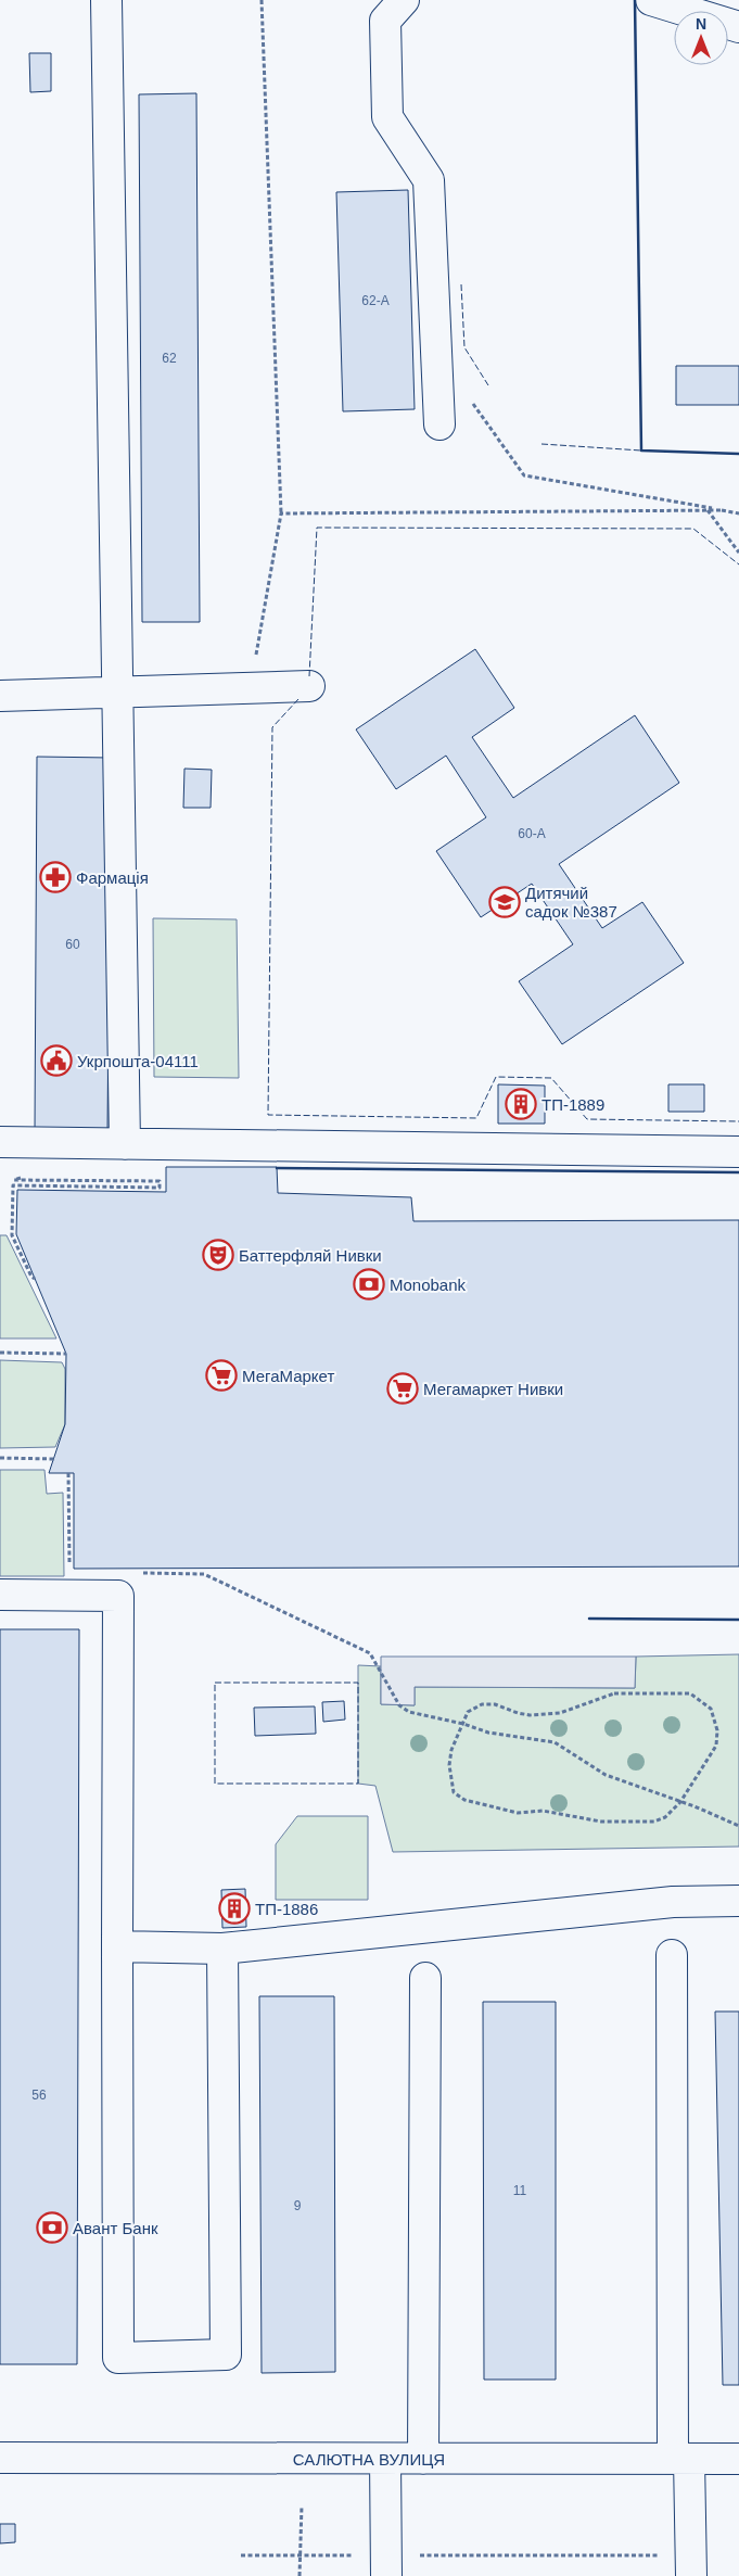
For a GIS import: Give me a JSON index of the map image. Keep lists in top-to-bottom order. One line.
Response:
{"streets":{"street":["САЛЮТНА ВУЛИЦЯ"]},"places":{"pharmacy":["Фармація"],"school or university":["Дитячий садок №387"],"public building":["Укрпошта-04111"],"building":["ТП-1889","ТП-1886"],"theatre":["Баттерфляй Нивки"],"bank":["Monobank","Авант Банк"],"supermarket":["МегаМаркет","Мегамаркет Нивки"]},"house_numbers":["62-А","62","60-А","60","56","11","9"],"north":"top"}
